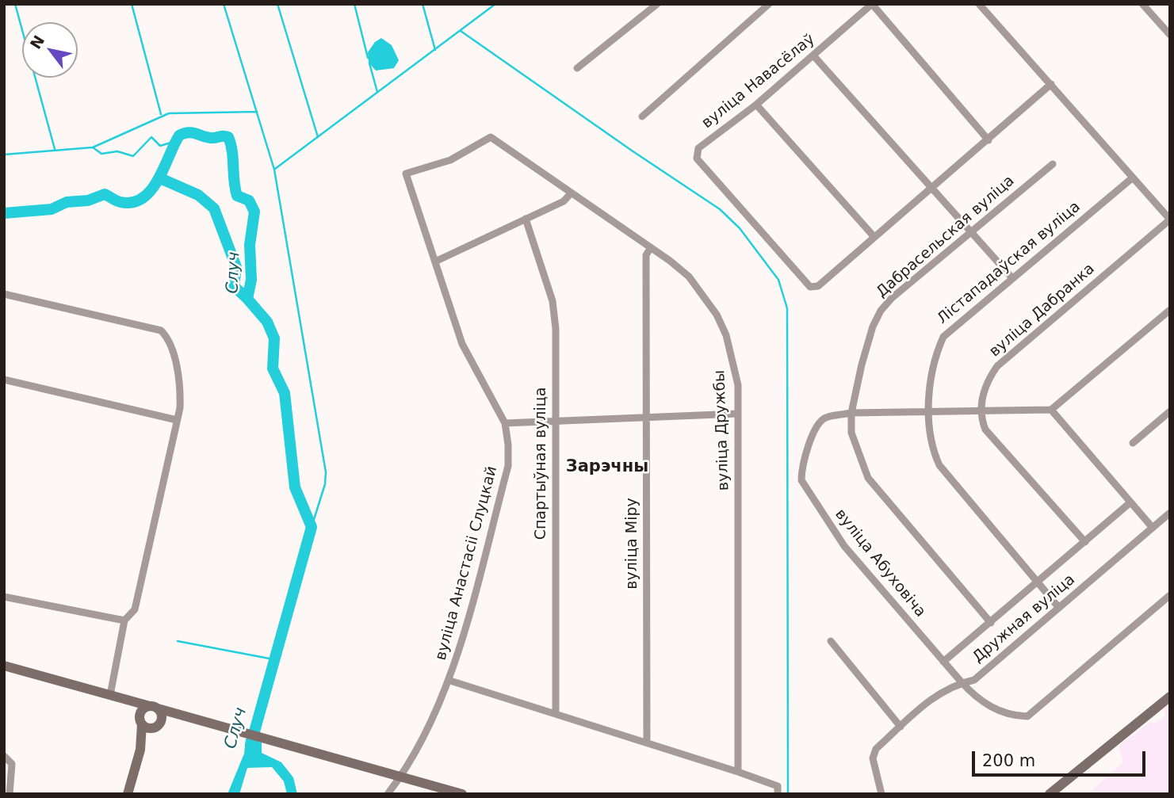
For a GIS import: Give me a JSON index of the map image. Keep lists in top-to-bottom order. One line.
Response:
{"streets":{"street":["вуліца Навасёлаў","Дабрасельская вуліца","Лістападаўская вуліца","вуліца Дабранка","вуліца Дружбы","Спартыўная вуліца","вуліца Міру","вуліца Анастасіі Слуцкай","вуліца Абуховіча","Дружная вуліца"]},"crossings":[["Дабрасельская вуліца","вуліца Абуховіча"],["Лістападаўская вуліца","Дружная вуліца"],["вуліца Дружбы","вуліца Міру"],["вуліца Дружбы","вуліца Анастасіі Слуцкай"],["вуліца Абуховіча","Дружная вуліца"]],"districts":["Зарэчны"],"water":["Случ"],"scale_bar":"200 m","north":"top left"}
